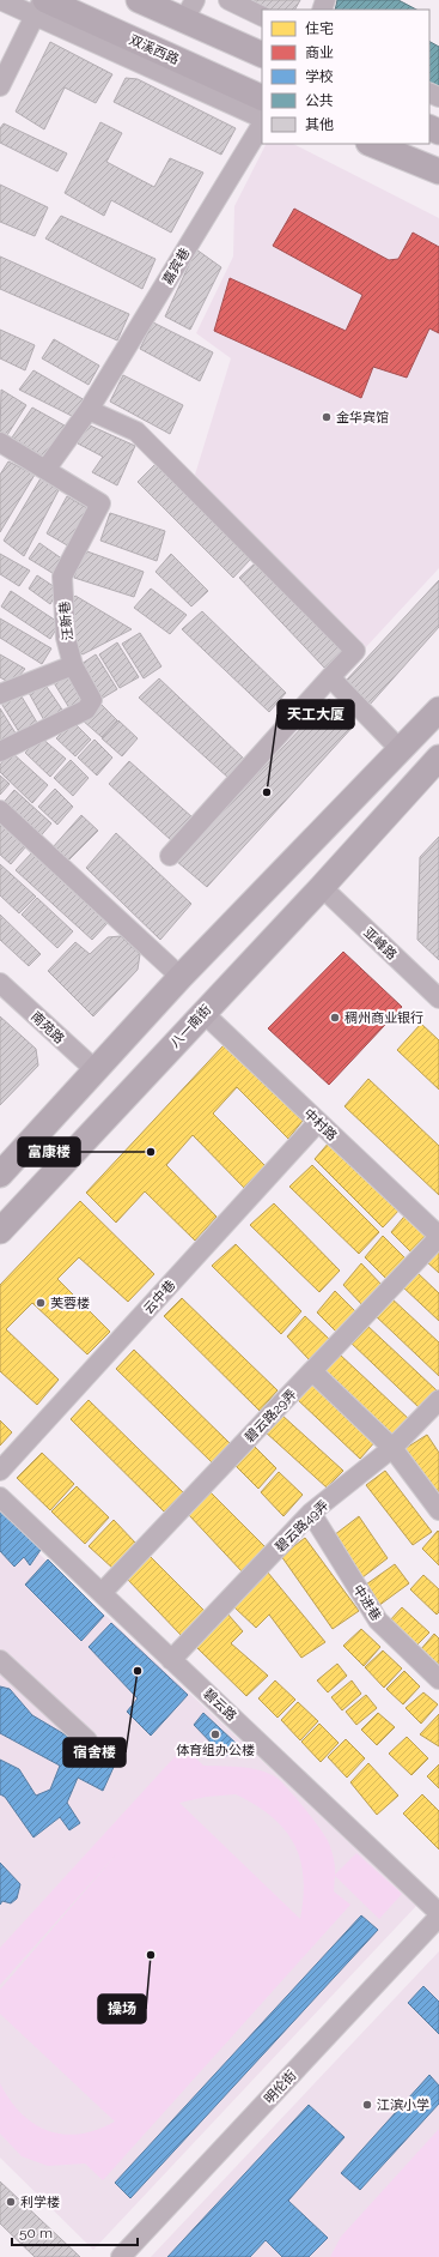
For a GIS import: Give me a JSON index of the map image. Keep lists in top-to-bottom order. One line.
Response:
{"streets":{"main road":["双溪西路","八一南街"],"street":["嘉宾巷","汪新巷","亚峰路","南苑路","中村路","云中巷","碧云路29弄","碧云路49弄","中进巷","碧云路","明伦街"]},"crossings":[["嘉宾巷","汪新巷"],["亚峰路","八一南街"],["八一南街","中村路"],["中村路","云中巷"],["中村路","碧云路29弄"],["碧云路29弄","碧云路"],["碧云路49弄","中进巷"],["碧云路49弄","碧云路"]],"places":["金华宾馆","天工大厦","稠州商业银行","富康楼","芙蓉楼","宿舍楼","体育组办公楼","操场","江滨小学","利学楼"],"legend":["住宅","商业","学校","公共","其他"],"scale_bar":"50 m"}
